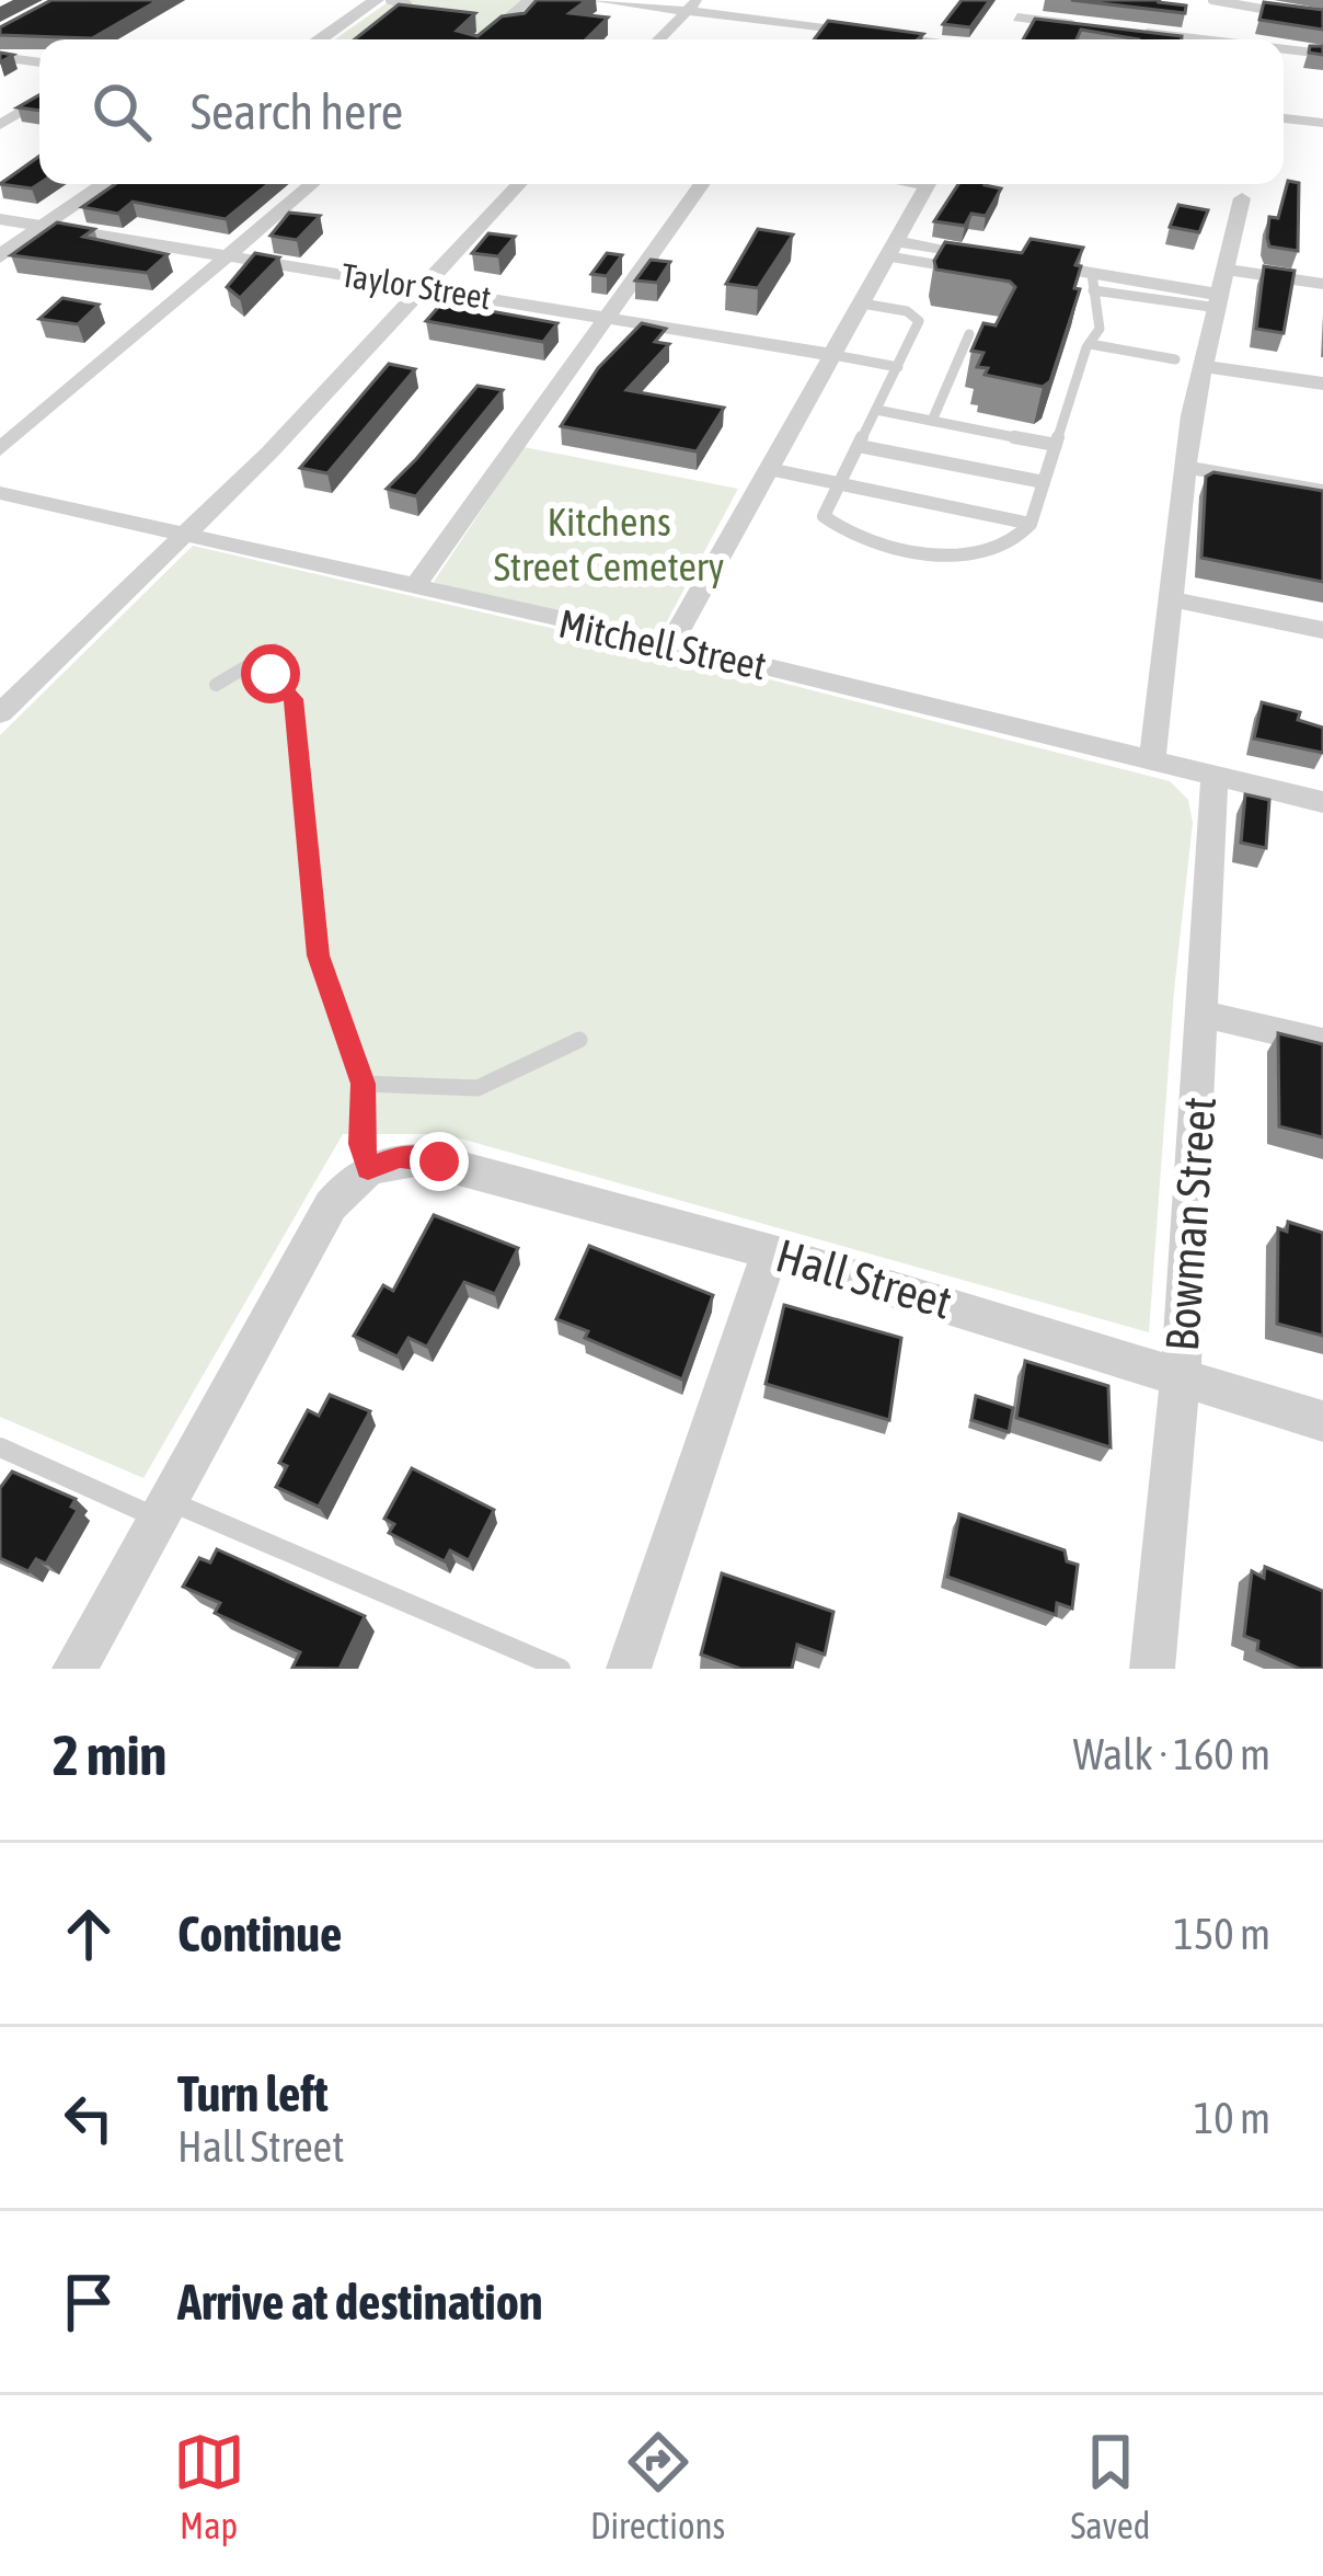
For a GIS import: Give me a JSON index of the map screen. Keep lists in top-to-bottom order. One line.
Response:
{"streets":{"street":["Taylor Street","Mitchell Street","Bowman Street","Hall Street"]},"crossings":[["Mitchell Street","Bowman Street"],["Bowman Street","Hall Street"]],"parks":["Kitchens Street Cemetery"],"page":{"search":"Search here","heading":["2 min","Walk · 160 m"],"list":[["Continue","150 m"],["Turn left","Hall Street","10 m"],"Arrive at destination"],"nav":["Map","Directions","Saved"]}}
